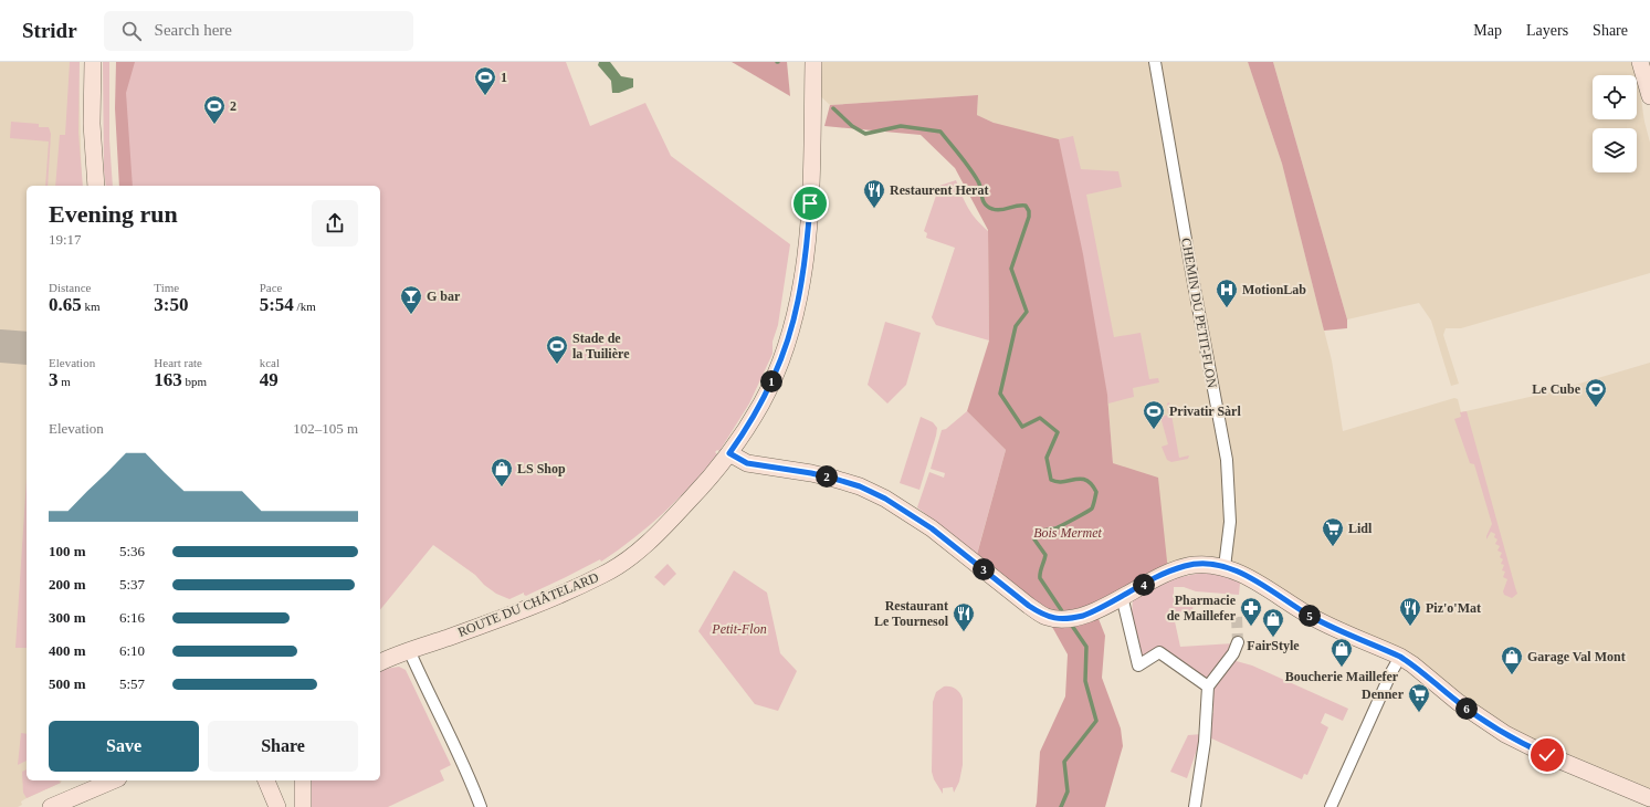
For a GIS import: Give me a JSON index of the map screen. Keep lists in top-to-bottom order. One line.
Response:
{"streets":{"street":["CHEMIN DU PETIT-FLON","ROUTE DU CHÂTELARD"]},"parks":["Bois Mermet","Petit-Flon"],"places":{"sports":["1","2","Stade de la Tuilière","Le Cube","Privatir Sàrl"],"restaurant":["Restaurent Herat","Piz'o'Mat","Restaurant Le Tournesol"],"hospital":["MotionLab"],"bar":["G bar"],"shop":["LS Shop","FairStyle","Boucherie Maillefer","Garage Val Mont"],"supermarket":["Lidl","Denner"],"pharmacy":["Pharmacie de Maillefer"]},"page":{"header":"Stridr","search":"Search here","nav":["Map","Layers","Share"],"heading":["Evening run","19:17"],"stats":[["Distance","0.65 km"],["Time","3:50"],["Pace","5:54 /km"],["Elevation","3 m"],["Heart rate","163 bpm"],["kcal","49"]],"pins":["1","2","3","4","5","6"],"chart":["Elevation","102–105 m"],"list":[{"name":"100 m","note":"5:36"},{"name":"200 m","note":"5:37"},{"name":"300 m","note":"6:16"},{"name":"400 m","note":"6:10"},{"name":"500 m","note":"5:57"}],"buttons":["Save","Share"]}}
